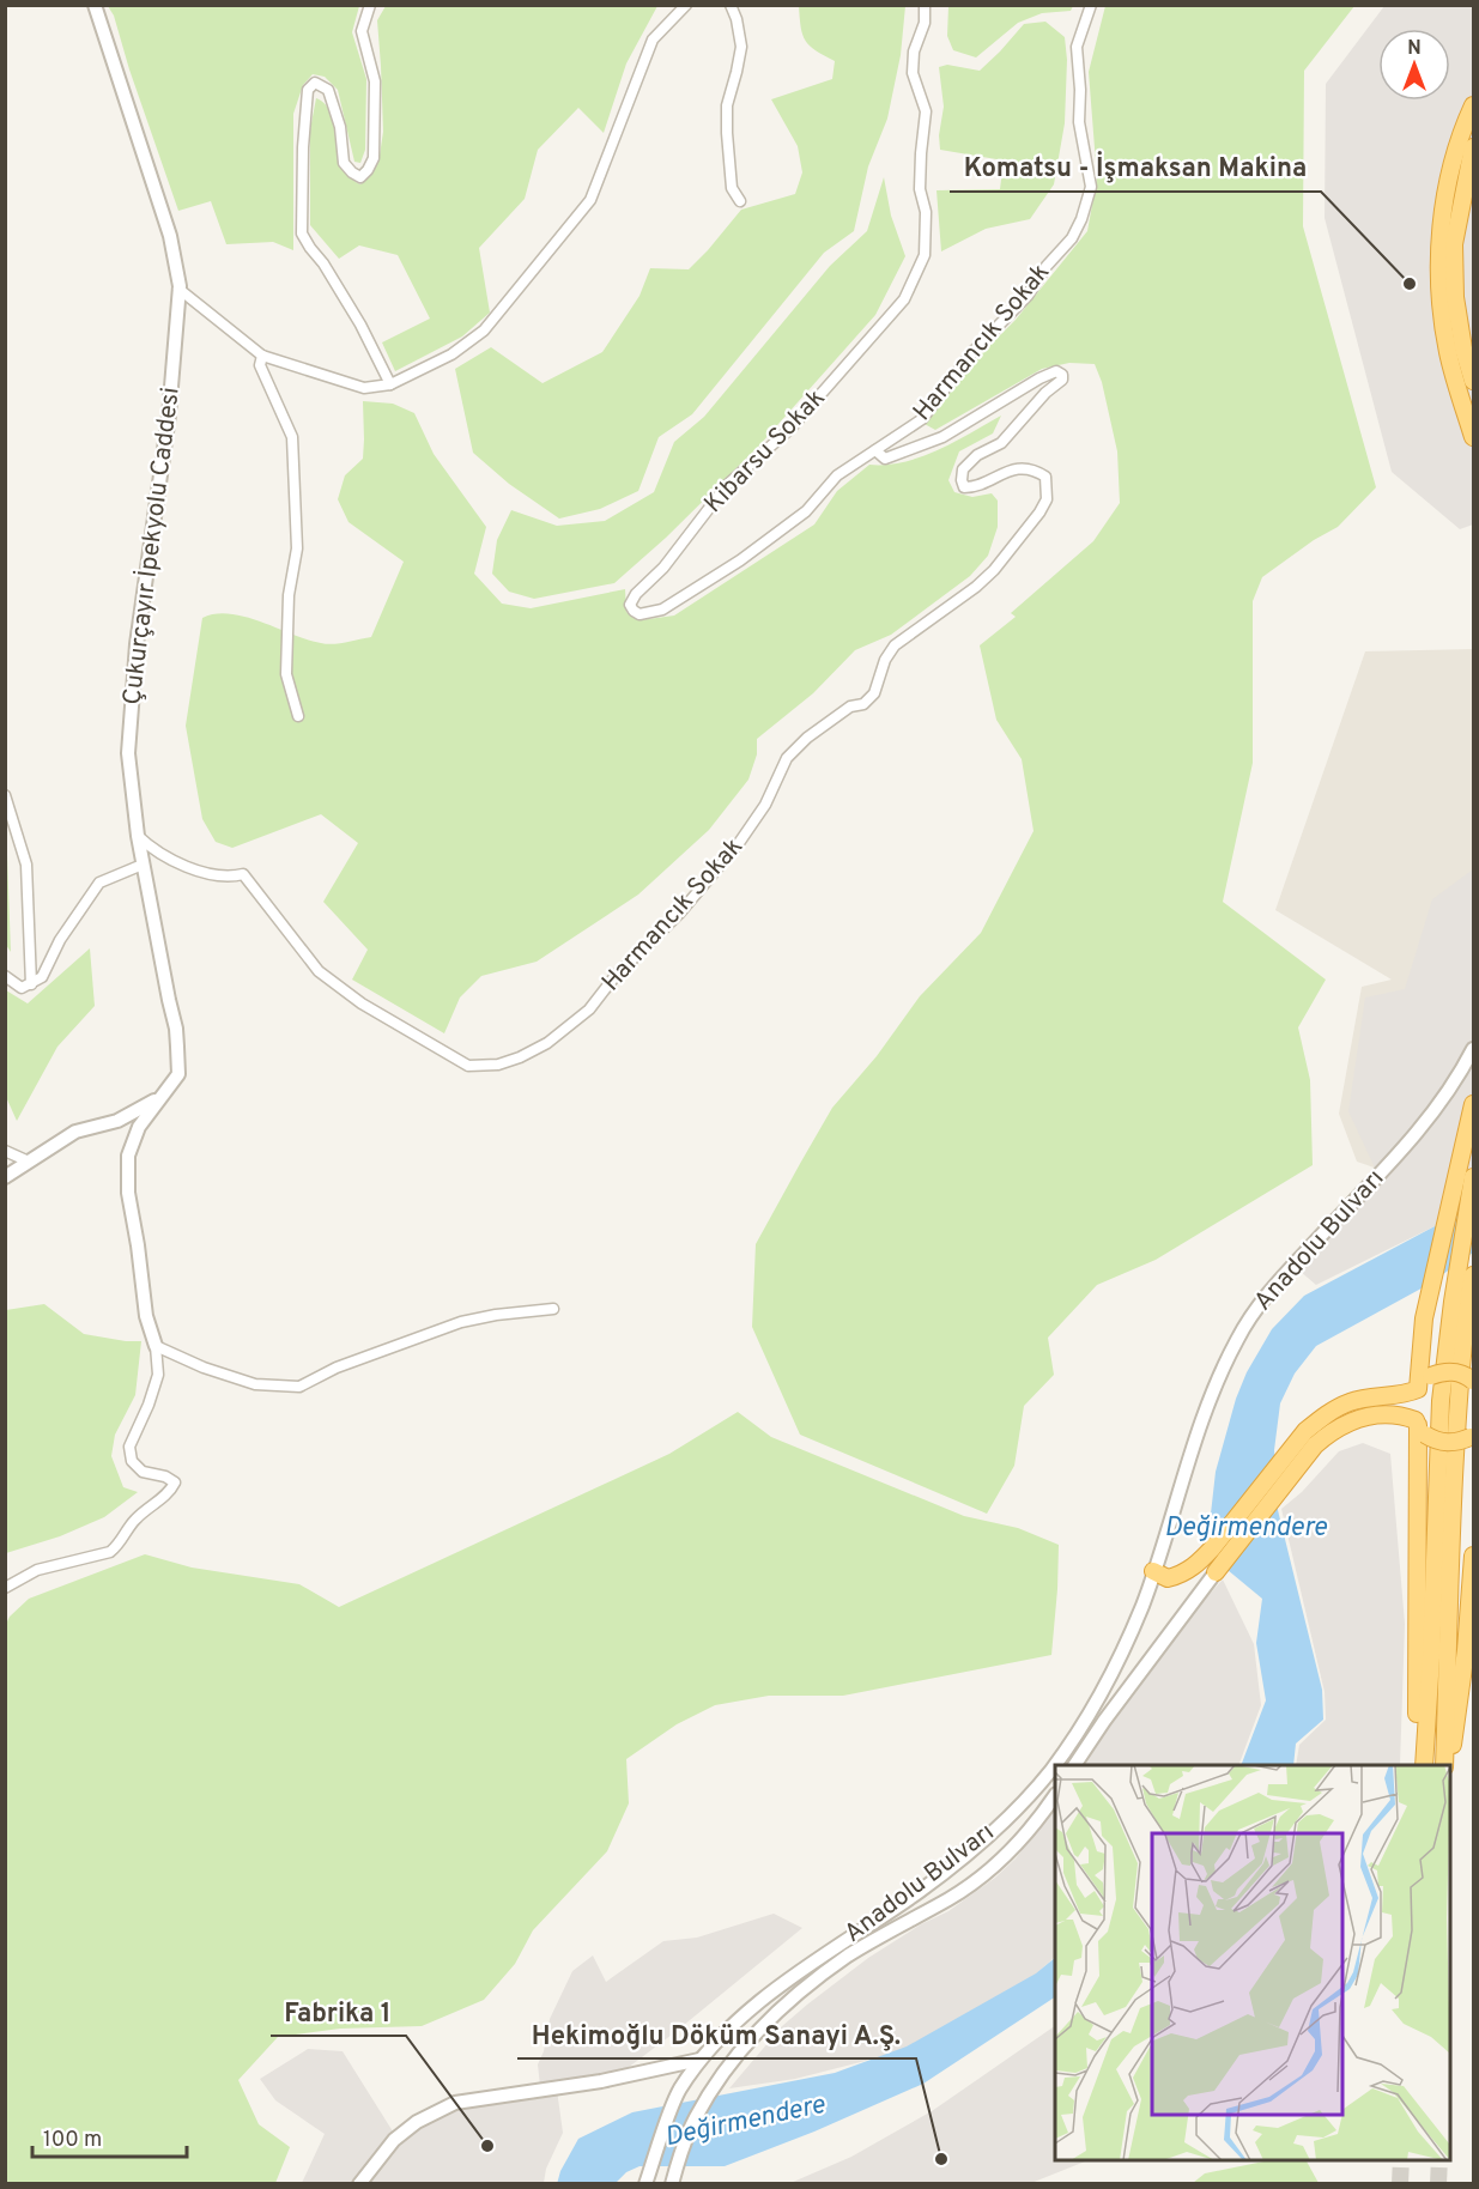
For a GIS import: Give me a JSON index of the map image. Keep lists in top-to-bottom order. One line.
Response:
{"streets":{"street":["Harmancık Sokak","Kibarsu Sokak","Çukurçayır İpekyolu Caddesi","Anadolu Bulvarı"]},"crossings":[["Harmancık Sokak","Kibarsu Sokak"],["Harmancık Sokak","Çukurçayır İpekyolu Caddesi"]],"water":["Değirmendere"],"places":["Komatsu - İşmaksan Makina","Fabrika 1","Hekimoğlu Döküm Sanayi A.Ş."],"scale_bar":"100 m","north":"top"}
